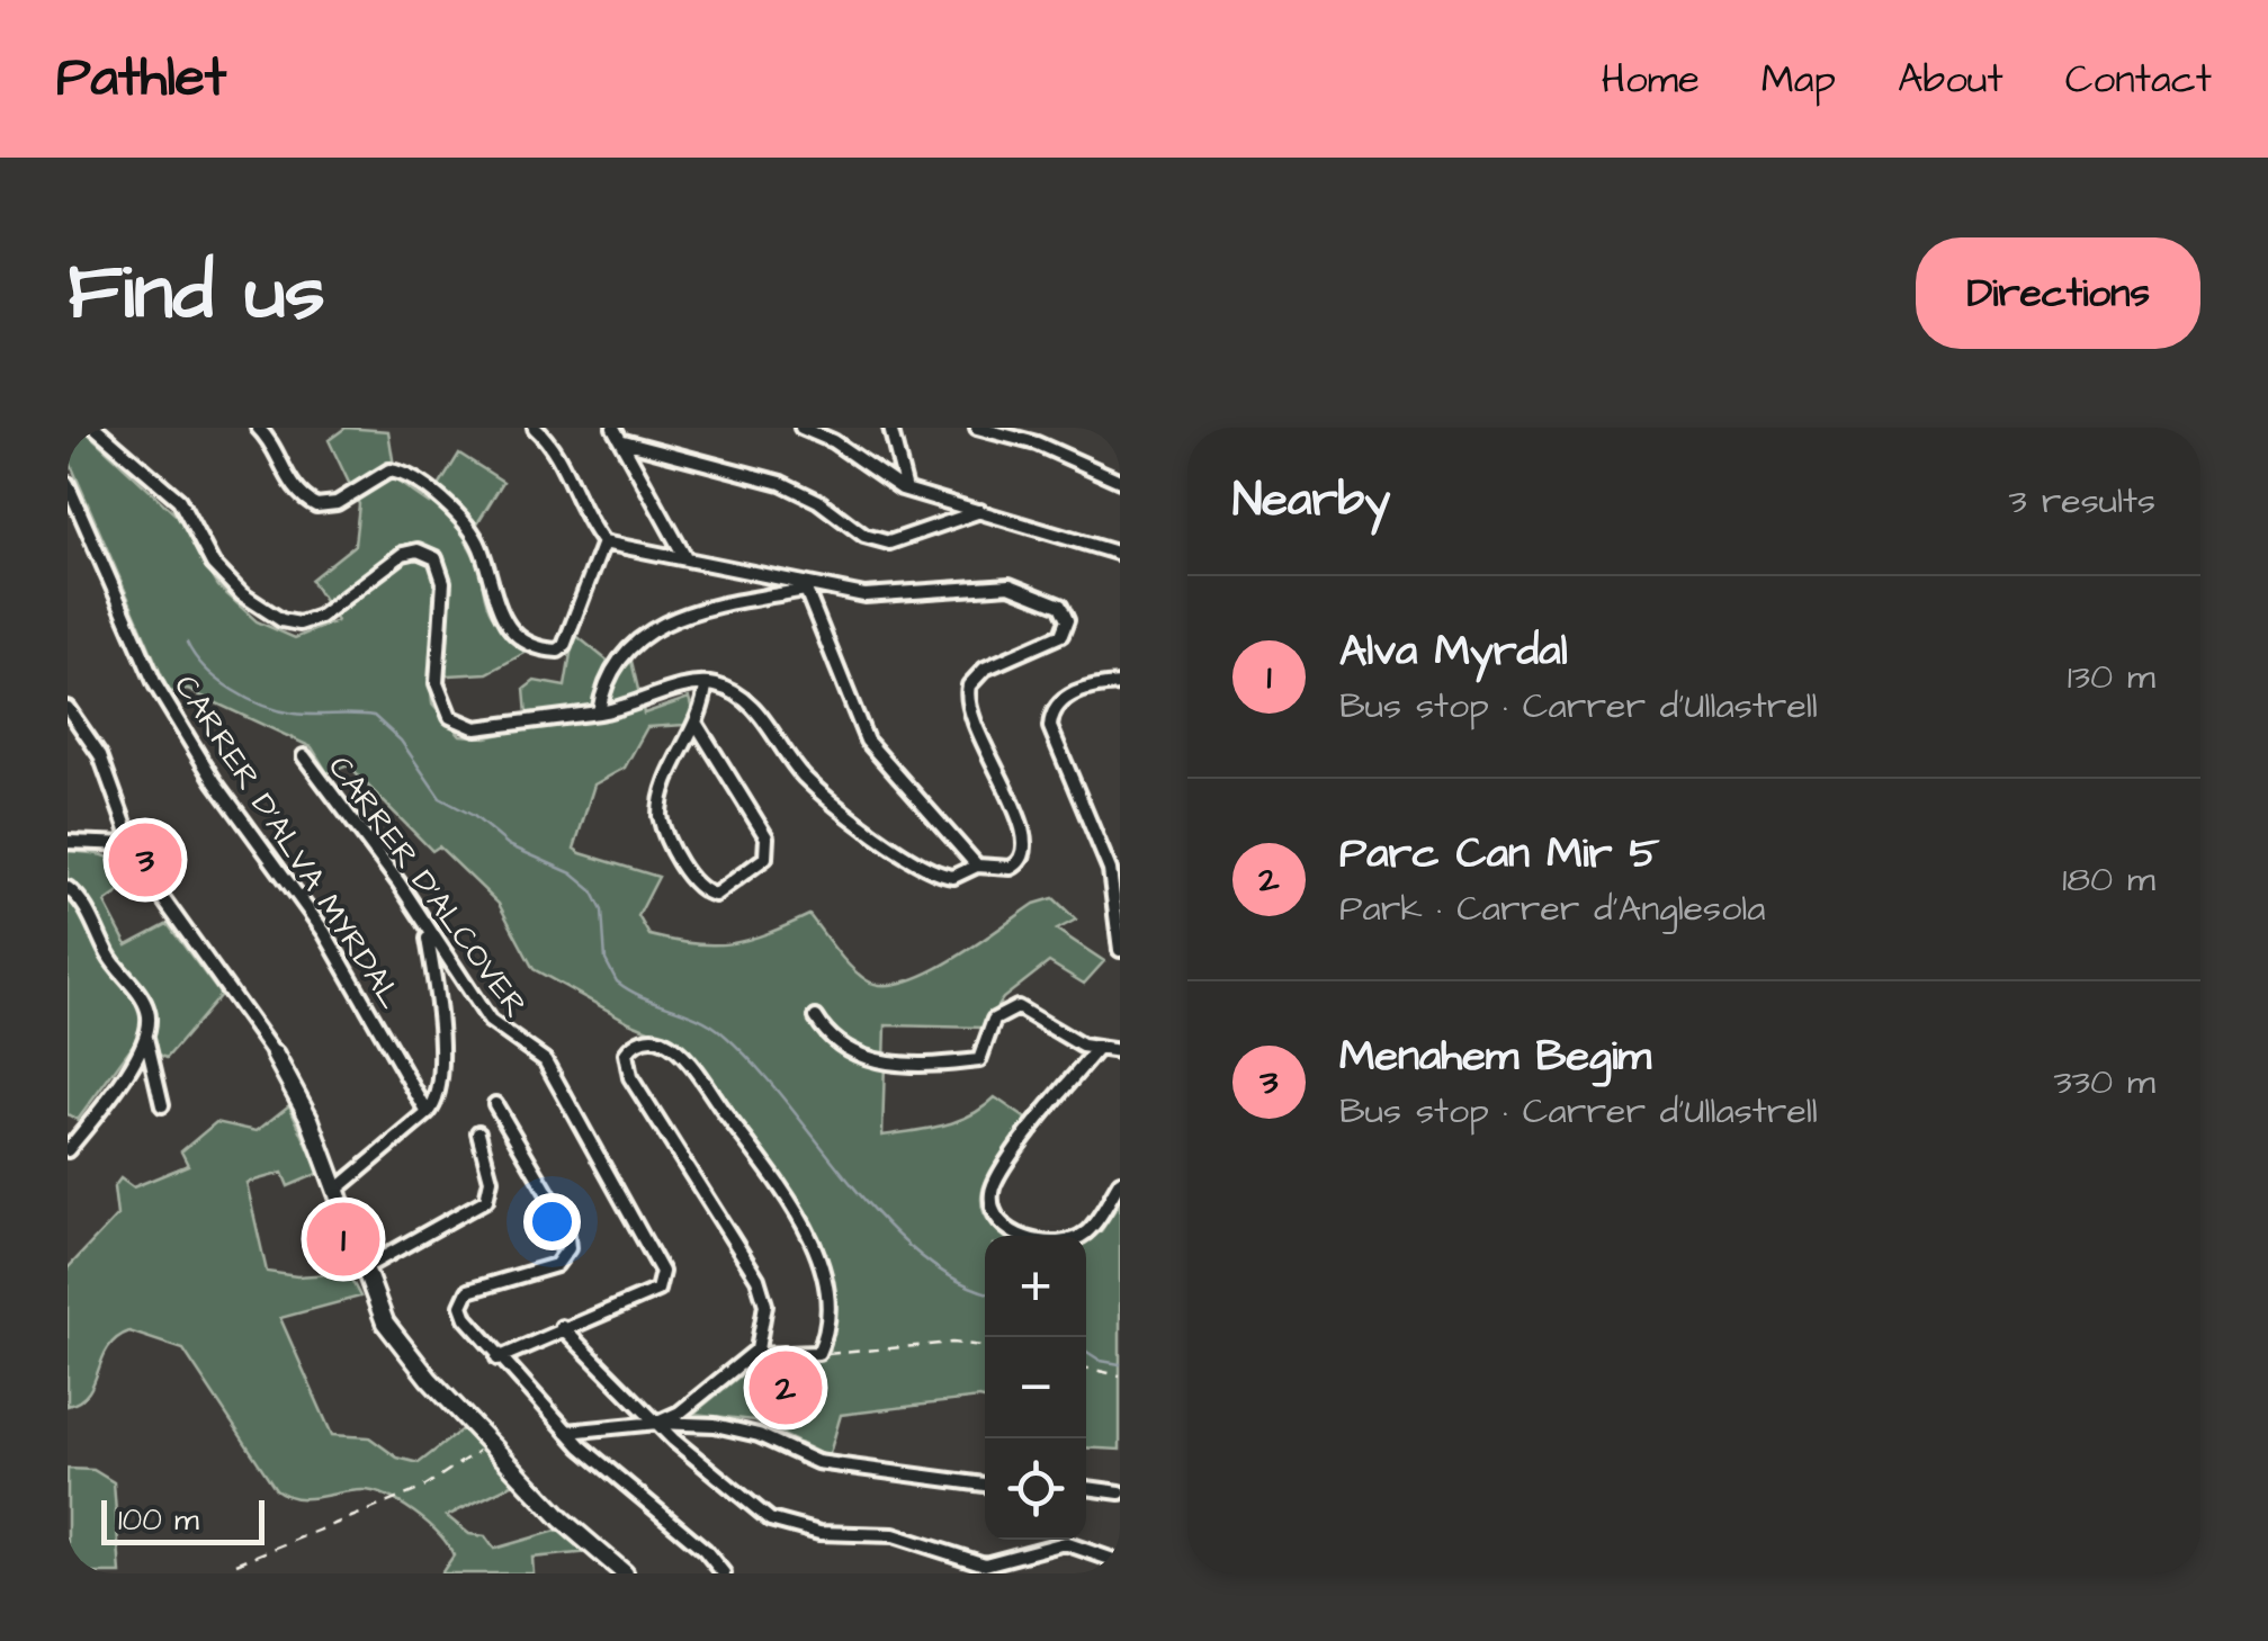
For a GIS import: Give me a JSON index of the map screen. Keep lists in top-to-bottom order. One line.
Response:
{"streets":{"street":["CARRER D'ALVA MYRDAL","CARRER D'ALCOVER"]},"scale_bar":"100 m","page":{"header":"Pathlet","nav":["Home","Map","About","Contact"],"buttons":"Directions","title":"Find us","heading":["Nearby","3 results"],"list":[{"mark":"1","name":"Alva Myrdal","note":"Bus stop · Carrer d'Ullastrell","value":"130 m"},{"mark":"2","name":"Parc Can Mir 5","note":"Park · Carrer d'Anglesola","value":"180 m"},{"mark":"3","name":"Menahem Begim","note":"Bus stop · Carrer d'Ullastrell","value":"330 m"}],"pins":["3","1","2"],"map_buttons":["+","−"],"scale":"100 m"}}
